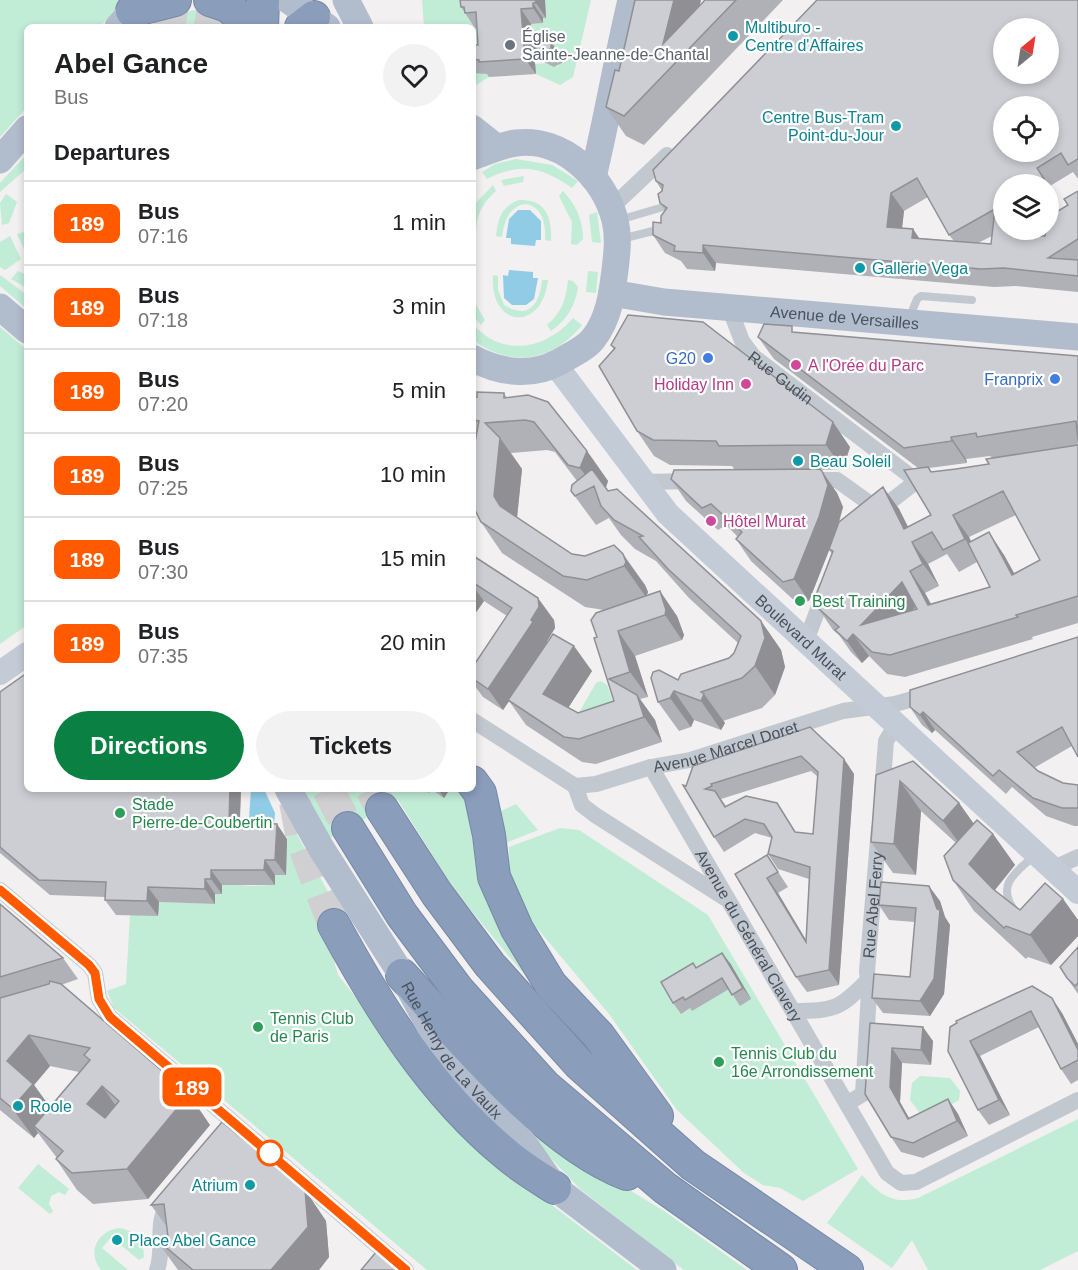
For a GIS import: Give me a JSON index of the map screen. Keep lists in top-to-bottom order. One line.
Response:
{"streets":{"main road":["Avenue de Versailles","Boulevard Murat","Rue Henry de La Vaulx"],"street":["Rue Gudin","Avenue Marcel Doret","Rue Abel Ferry","Avenue du Général Clavery"]},"crossings":[["Avenue de Versailles","Rue Gudin"],["Boulevard Murat","Avenue Marcel Doret"],["Boulevard Murat","Rue Abel Ferry"],["Avenue Marcel Doret","Avenue du Général Clavery"],["Rue Abel Ferry","Avenue du Général Clavery"]],"places":["Multiburo - Centre d'Affaires","Église Sainte-Jeanne-de-Chantal","Centre Bus-Tram Point-du-Jour","Gallerie Vega","G20","A l'Orée du Parc","Franprix","Holiday Inn","Beau Soleil","Hôtel Murat","Best Training","Stade Pierre-de-Coubertin","Tennis Club de Paris","Tennis Club du 16e Arrondissement","Roole","Atrium","Place Abel Gance"],"lines":["bus line 189"],"north":"top right","page":{"on_map":"189","heading":[["Abel Gance","Bus"],"Departures"],"list":[{"mark":"189","name":"Bus","note":"07:16","value":"1 min"},{"mark":"189","name":"Bus","note":"07:18","value":"3 min"},{"mark":"189","name":"Bus","note":"07:20","value":"5 min"},{"mark":"189","name":"Bus","note":"07:25","value":"10 min"},{"mark":"189","name":"Bus","note":"07:30","value":"15 min"},{"mark":"189","name":"Bus","note":"07:35","value":"20 min"}],"buttons":["Directions","Tickets"]}}
